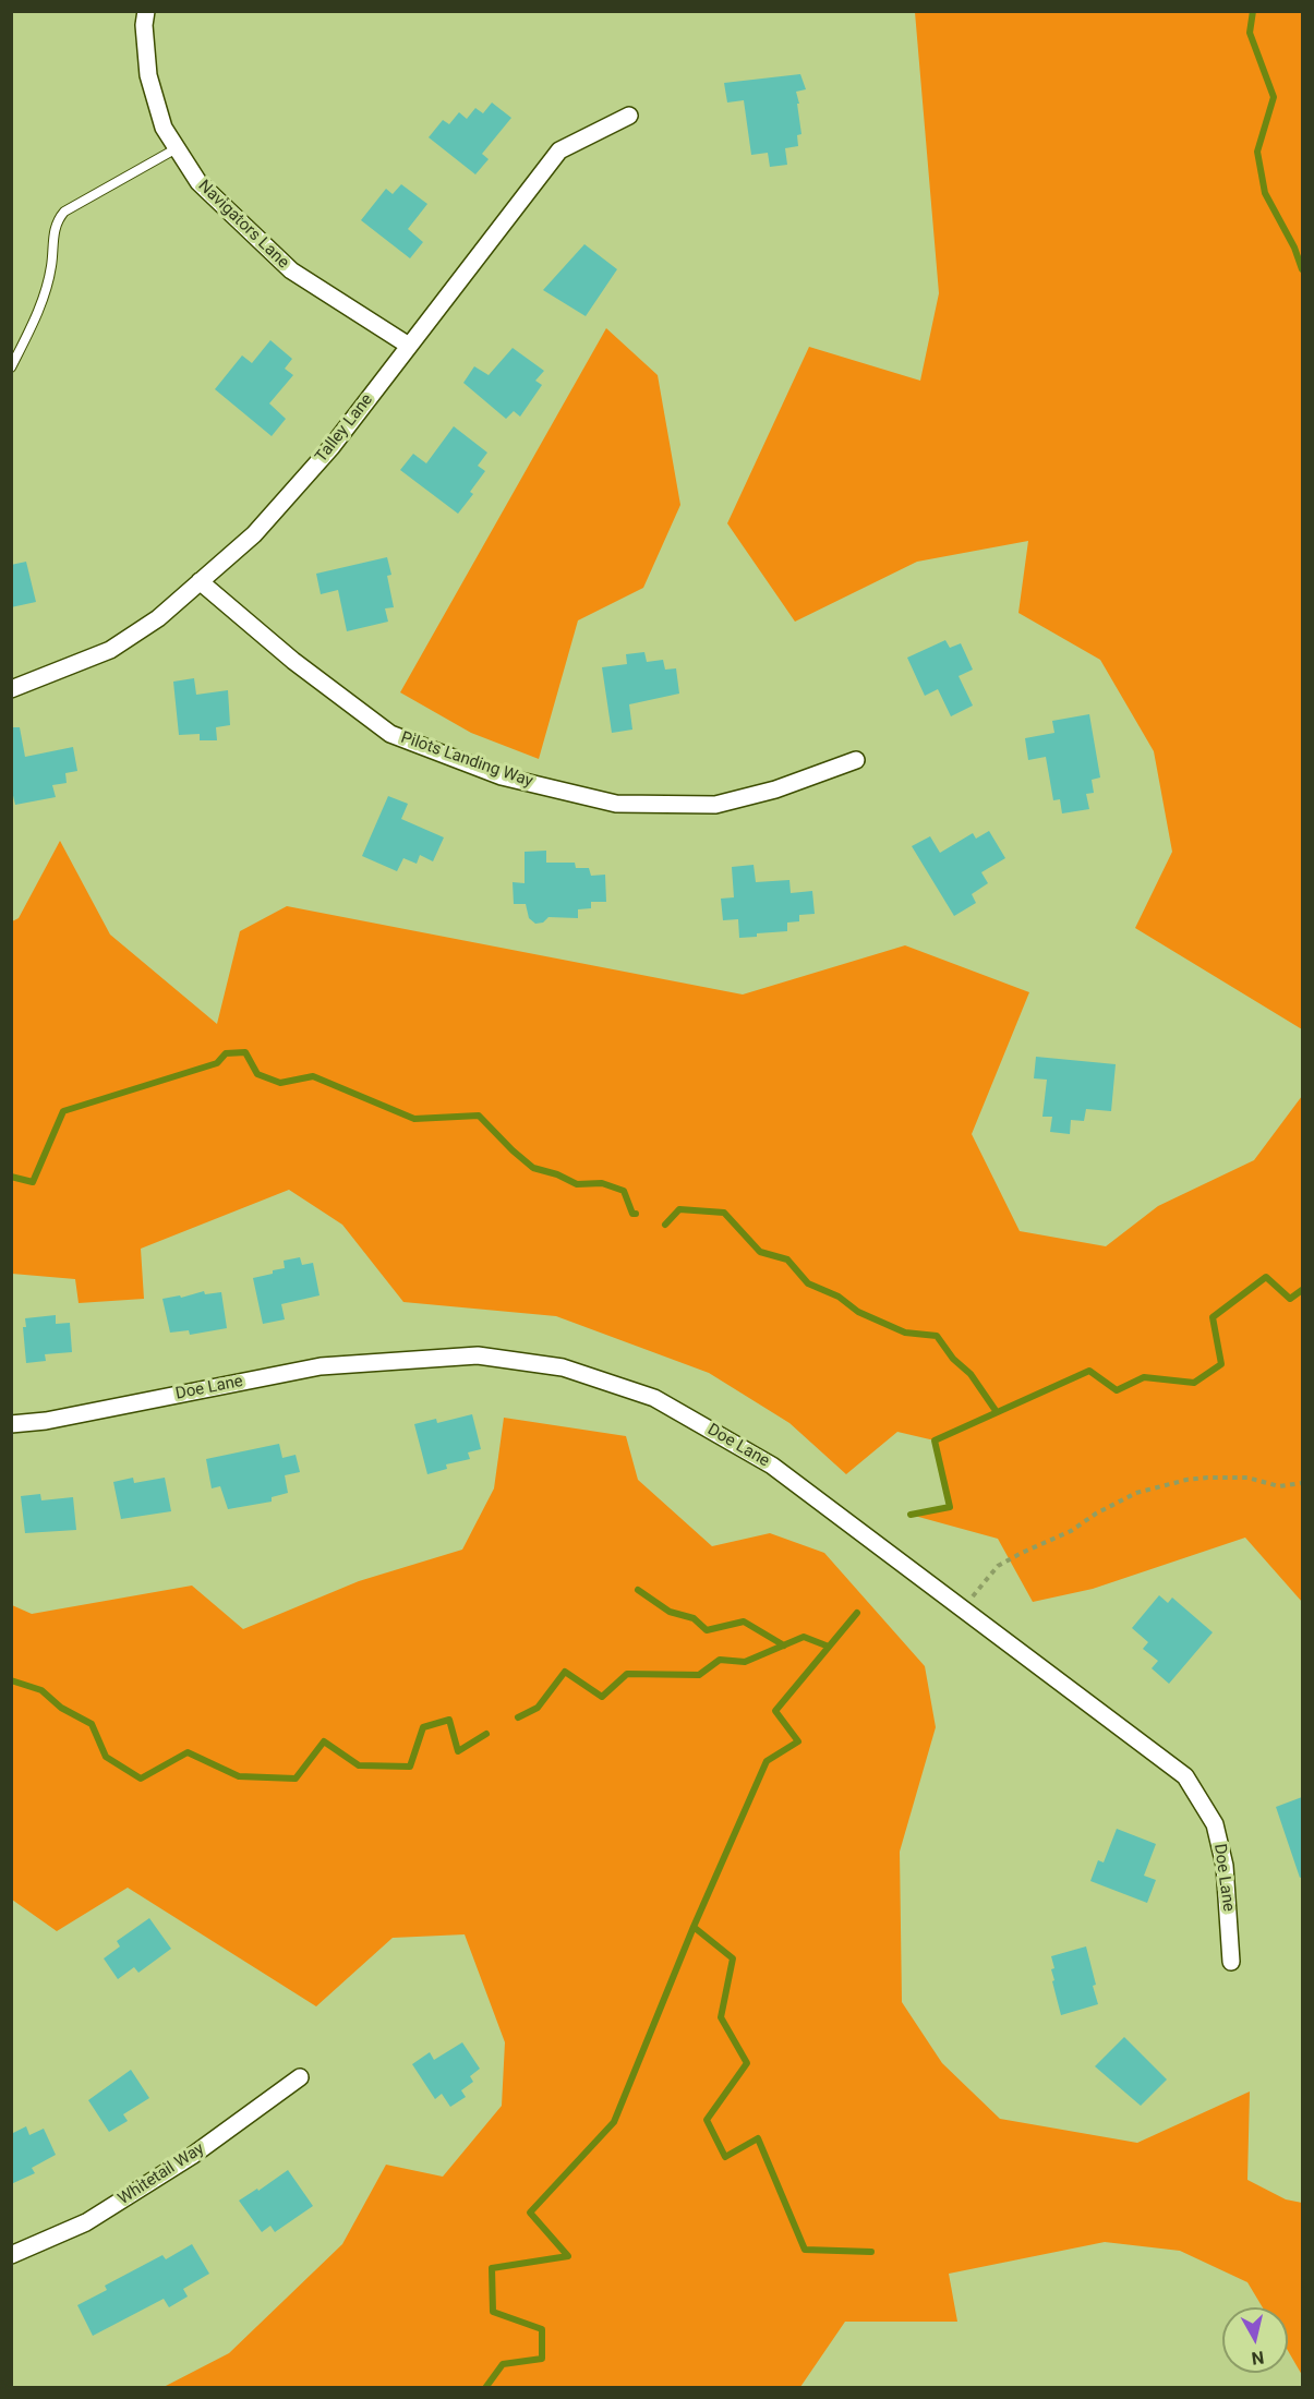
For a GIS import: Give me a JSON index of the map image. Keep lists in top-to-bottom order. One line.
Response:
{"streets":{"street":["Navigators Lane","Talley Lane","Pilots Landing Way","Doe Lane","Whitetail Way"]},"crossings":[["Navigators Lane","Talley Lane"],["Talley Lane","Pilots Landing Way"]],"north":"bottom"}
